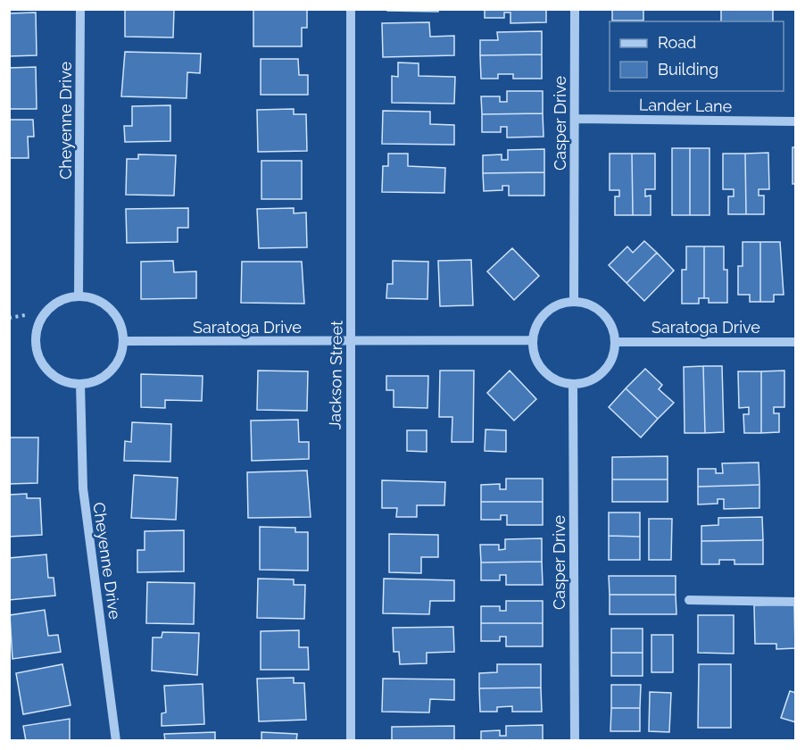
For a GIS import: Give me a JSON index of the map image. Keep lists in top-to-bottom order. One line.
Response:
{"streets":{"street":["Lander Lane","Cheyenne Drive","Casper Drive","Saratoga Drive","Jackson Street"]},"crossings":[["Lander Lane","Casper Drive"],["Cheyenne Drive","Saratoga Drive"],["Casper Drive","Saratoga Drive"],["Saratoga Drive","Jackson Street"]],"legend":["Road","Building"]}
